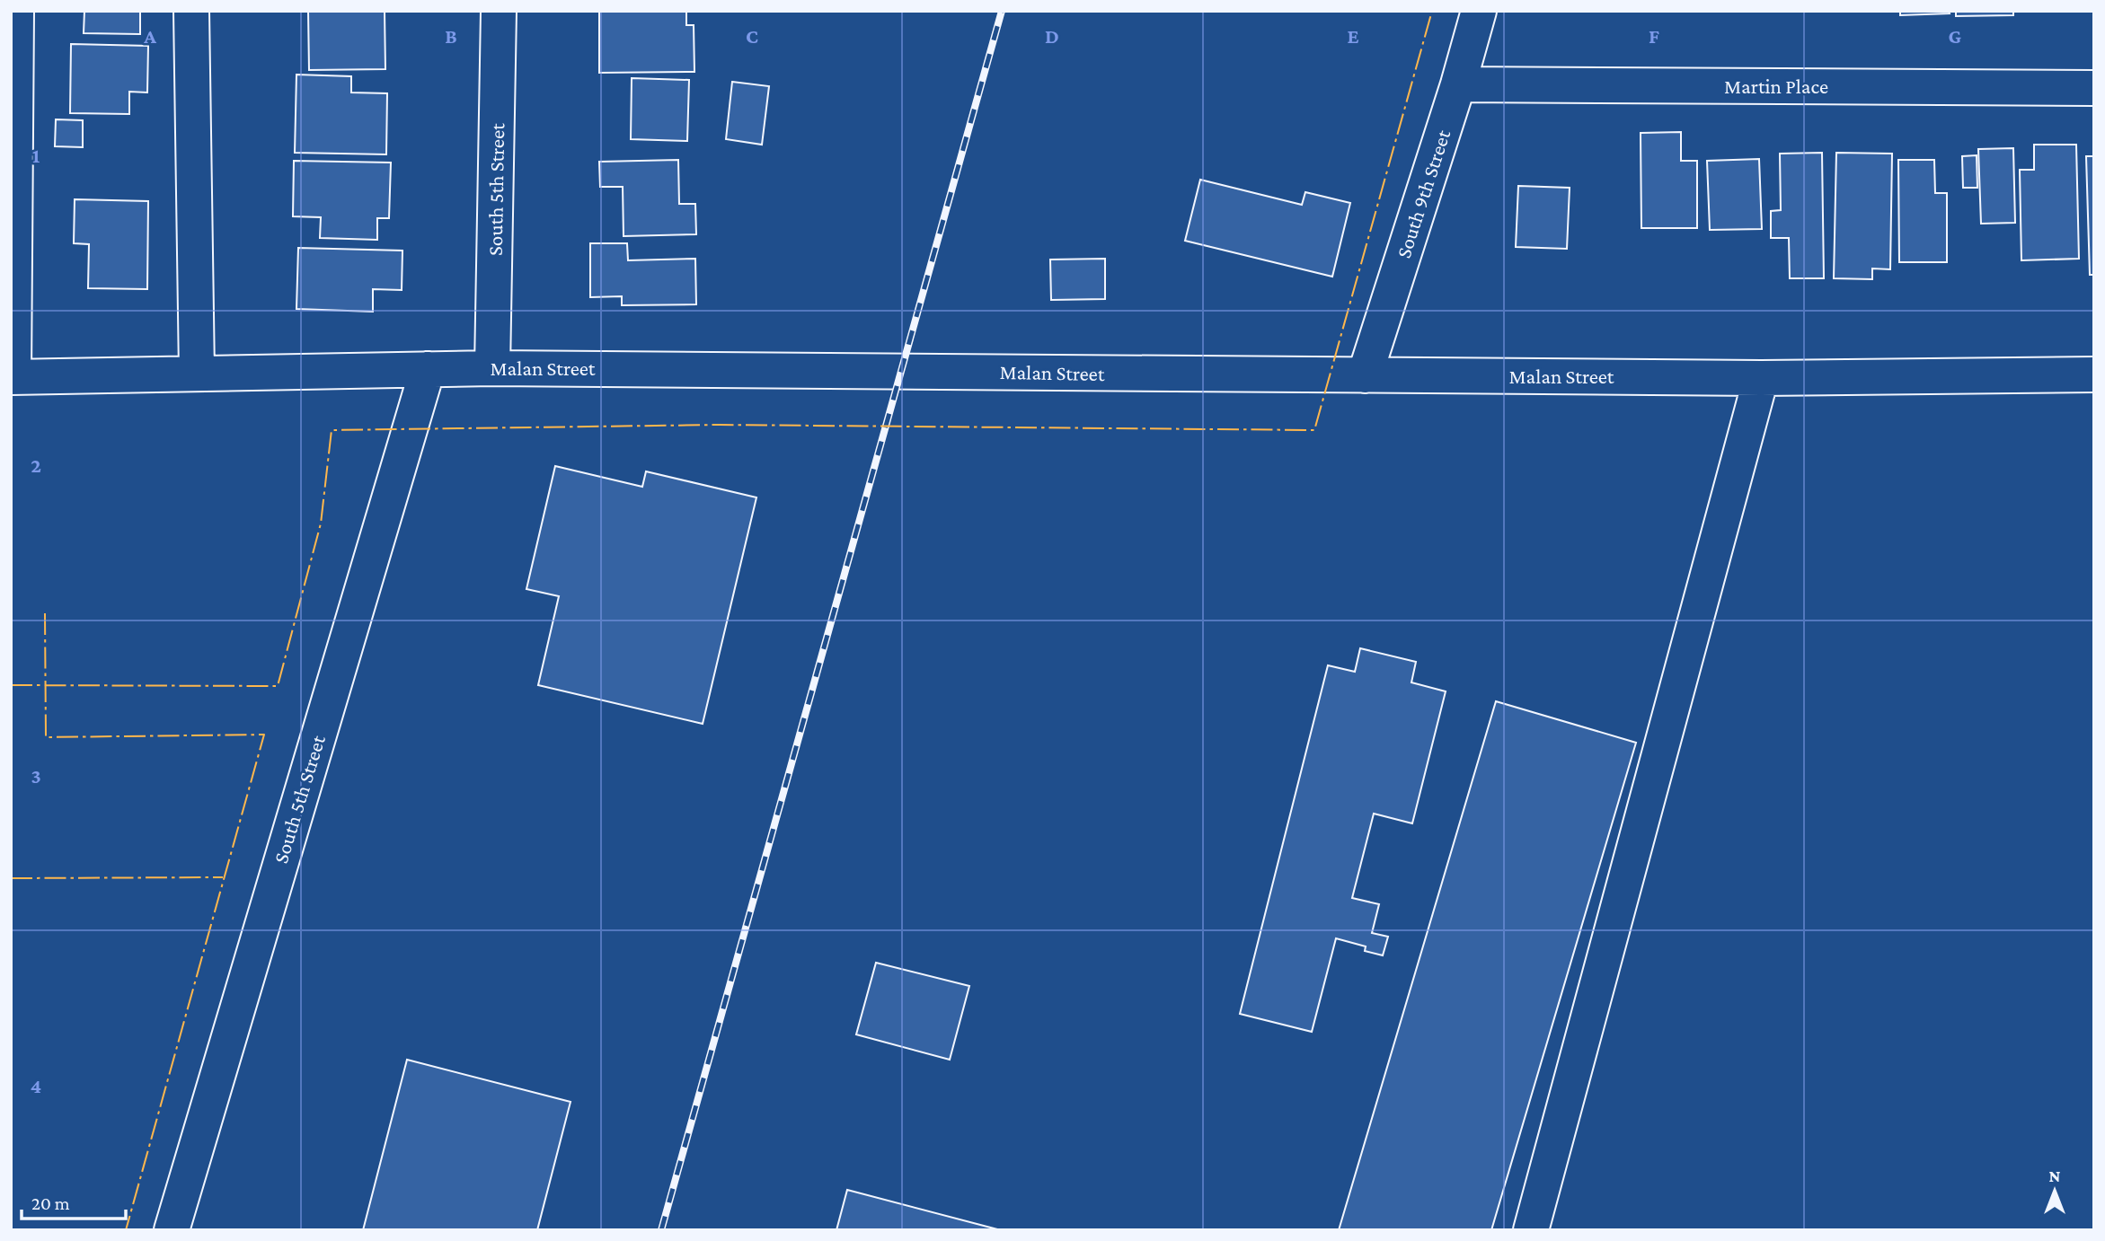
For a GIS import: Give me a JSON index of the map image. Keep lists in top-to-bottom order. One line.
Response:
{"streets":{"street":["Martin Place","South 5th Street","South 9th Street","Malan Street"]},"crossings":[["Martin Place","South 9th Street"],["South 5th Street","Malan Street"],["South 9th Street","Malan Street"]],"scale_bar":"20 m","north":"top","grid":{"columns":["A","B","C","D","E","F","G"],"rows":["1","2","3","4"]}}
